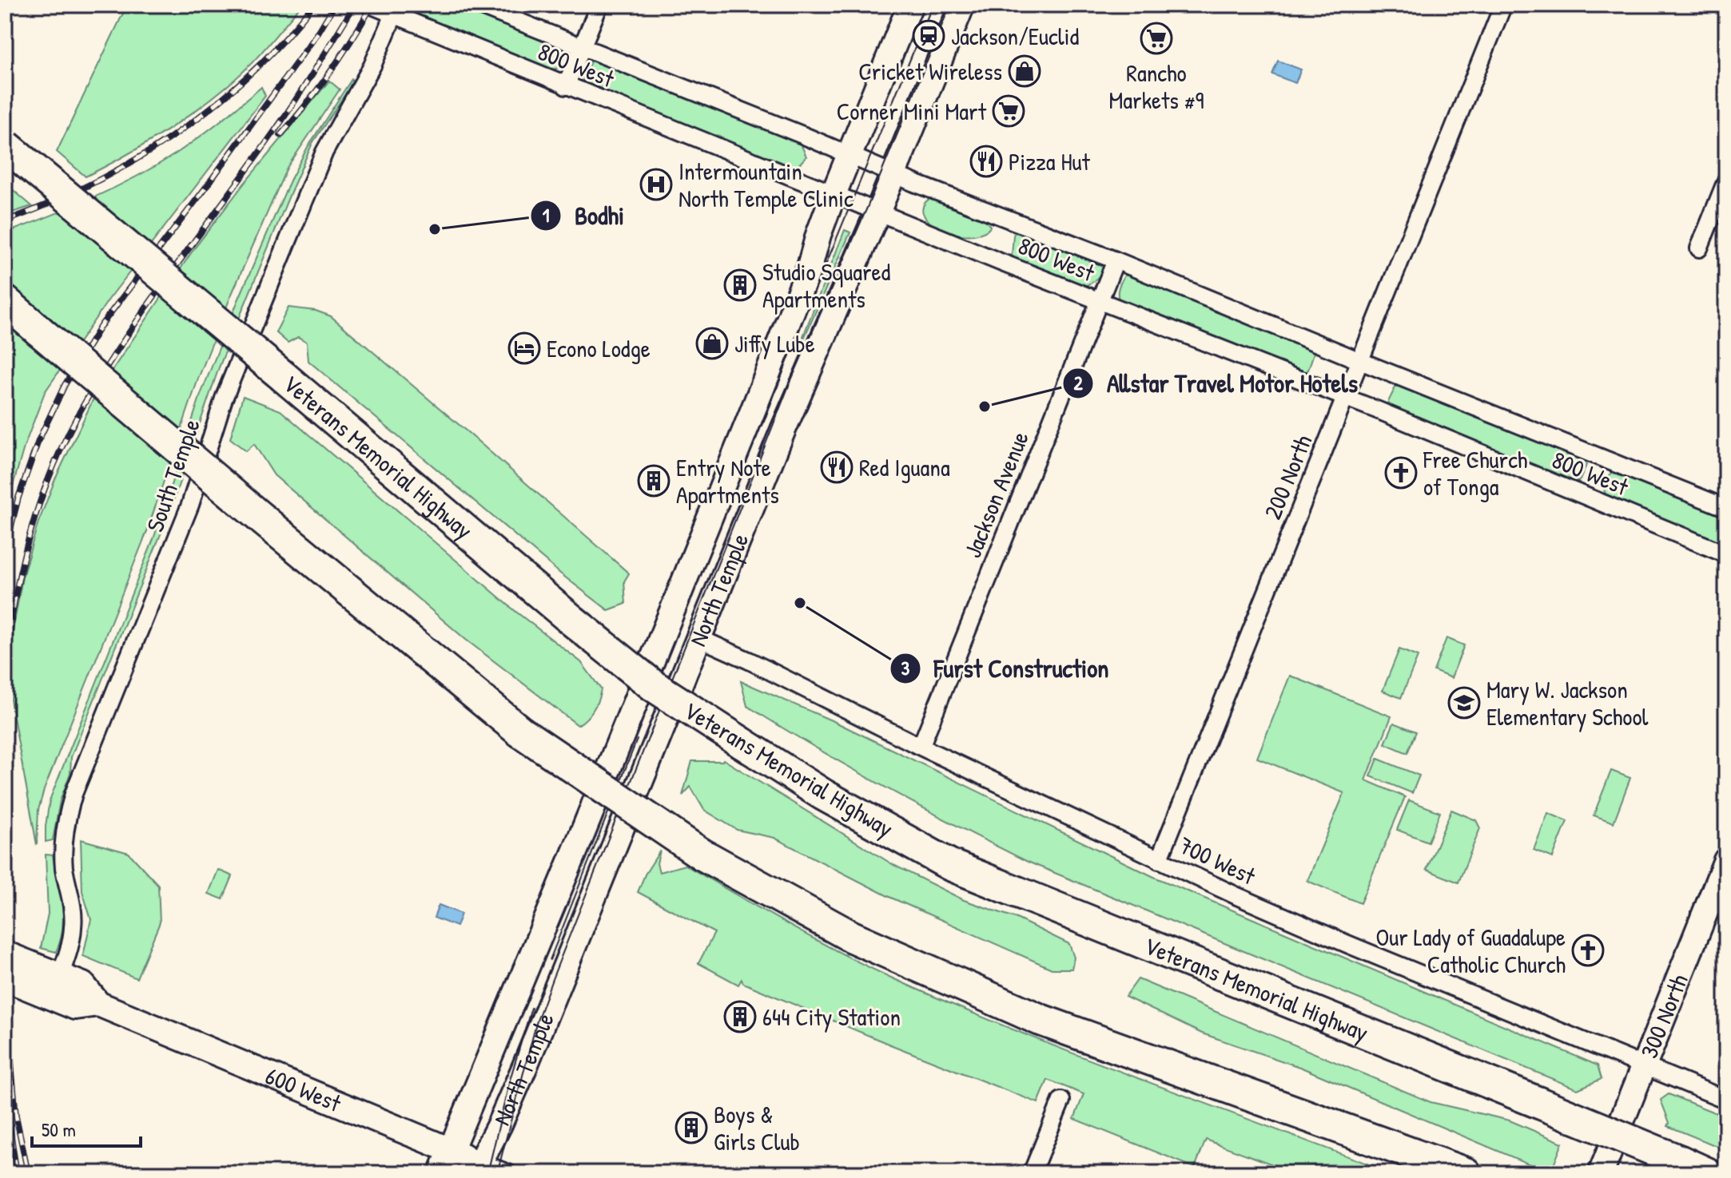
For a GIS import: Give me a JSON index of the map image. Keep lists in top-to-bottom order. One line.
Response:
{"streets":{"highway":["Veterans Memorial Highway"],"main road":["North Temple","300 North","600 West"],"street":["800 West","South Temple","200 North","Jackson Avenue","700 West"]},"crossings":[["800 West","South Temple"],["800 West","200 North"],["800 West","Jackson Avenue"],["800 West","North Temple"],["South Temple","600 West"],["200 North","700 West"],["Jackson Avenue","700 West"],["North Temple","700 West"],["North Temple","600 West"],["700 West","300 North"]],"places":{"station":["Jackson/Euclid"],"supermarket":["Rancho Markets #9","Corner Mini Mart"],"shop":["Cricket Wireless","Jiffy Lube"],"restaurant":["Pizza Hut","Red Iguana"],"hospital":["Intermountain North Temple Clinic"],"other":["Bodhi","Allstar Travel Motor Hotels","Furst Construction"],"building":["Studio Squared Apartments","Entry Note Apartments","644 City Station","Boys & Girls Club"],"hotel":["Econo Lodge"],"church":["Free Church of Tonga","Our Lady of Guadalupe Catholic Church"],"school or university":["Mary W. Jackson Elementary School"]},"scale_bar":"50 m"}
